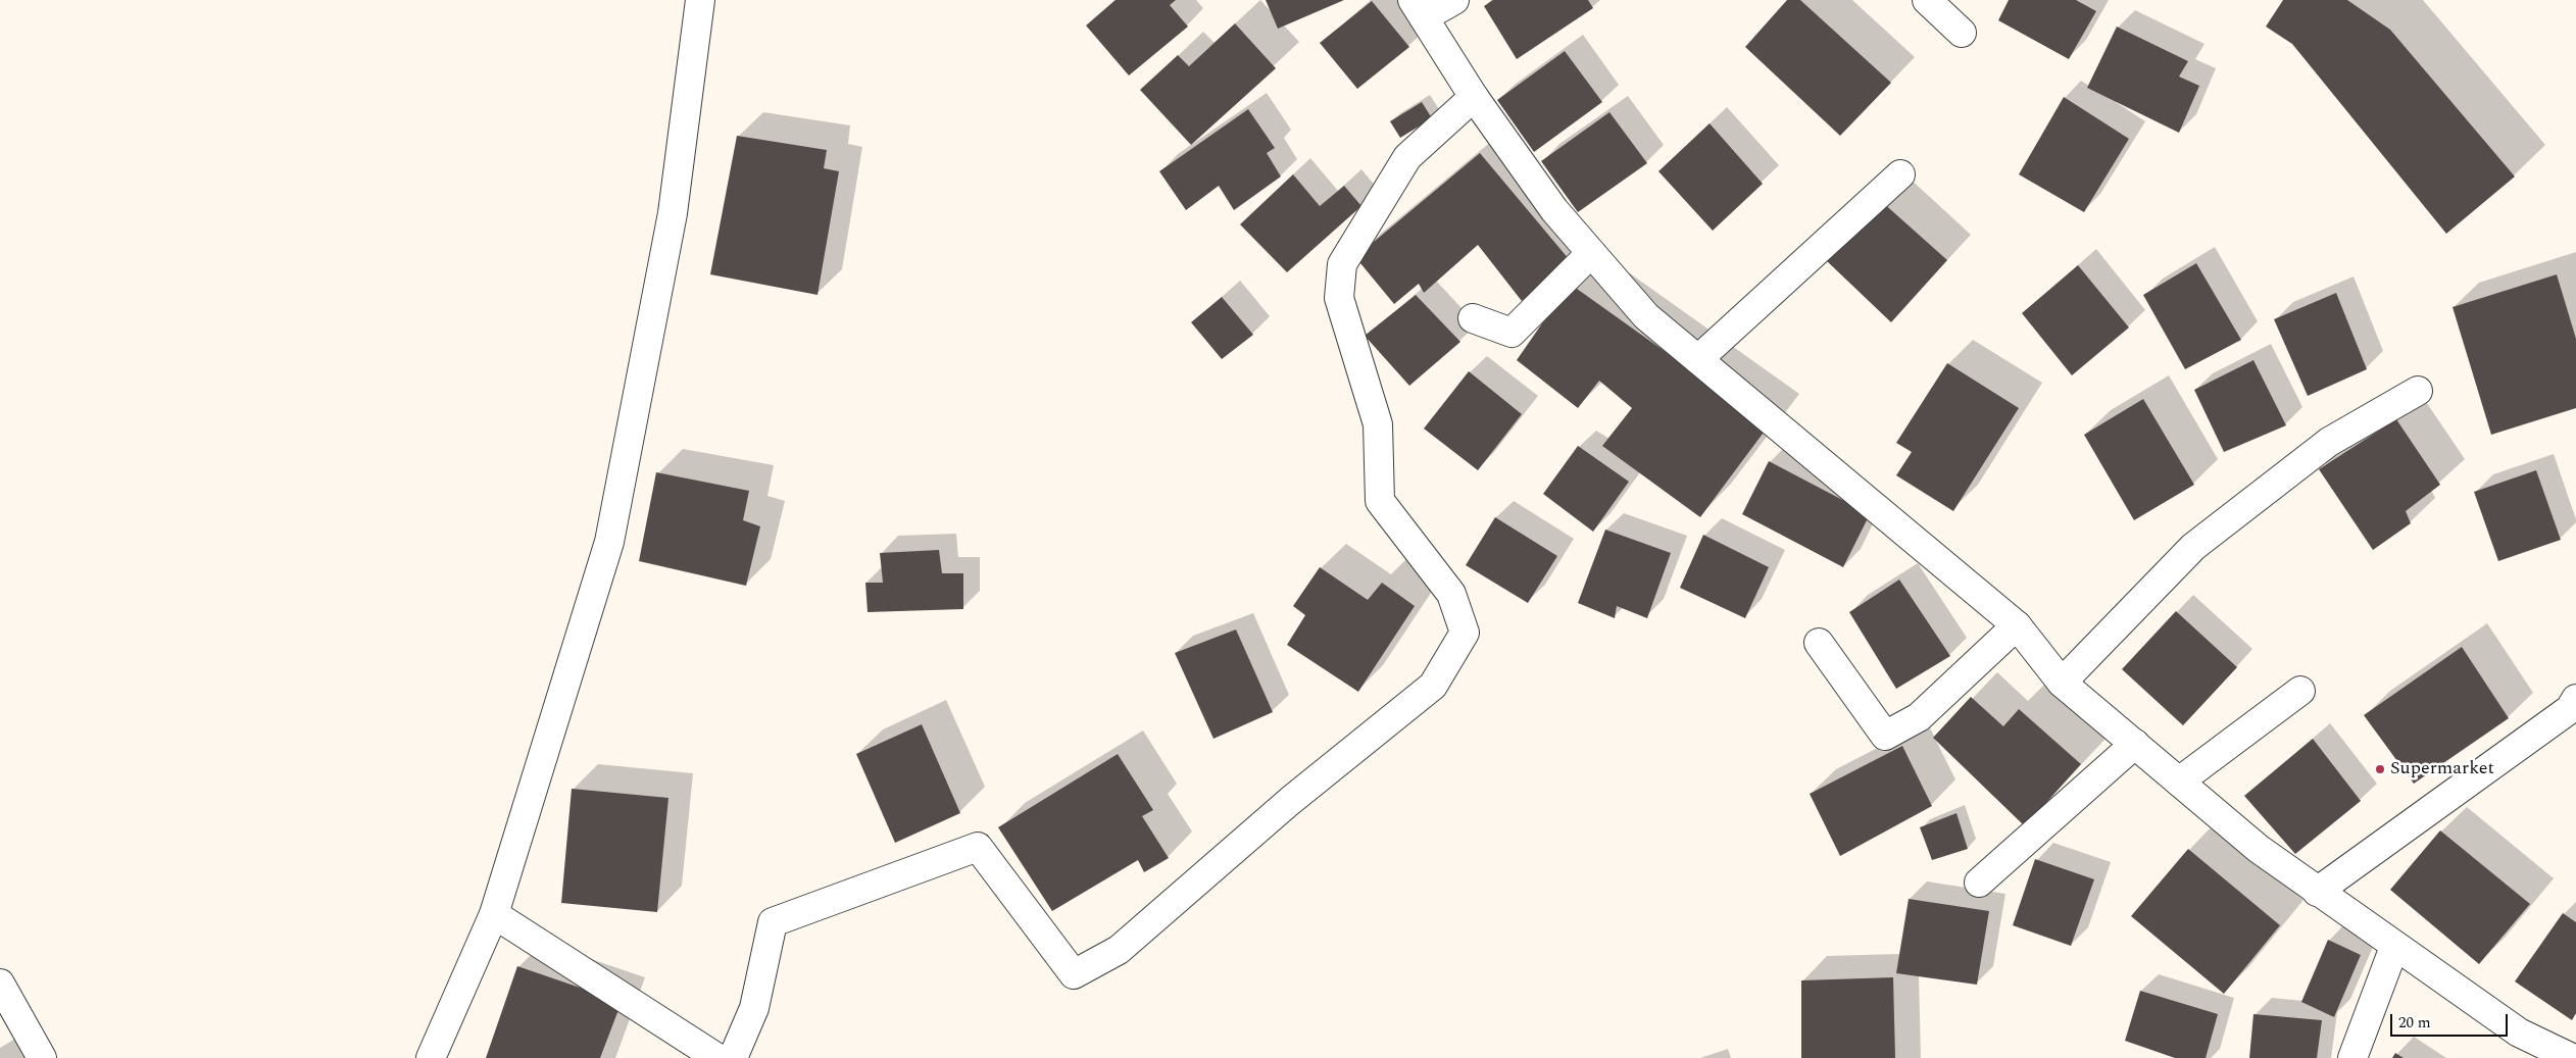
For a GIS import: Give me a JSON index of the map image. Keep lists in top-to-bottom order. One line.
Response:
{"places":["Supermarket"],"scale_bar":"20 m"}
